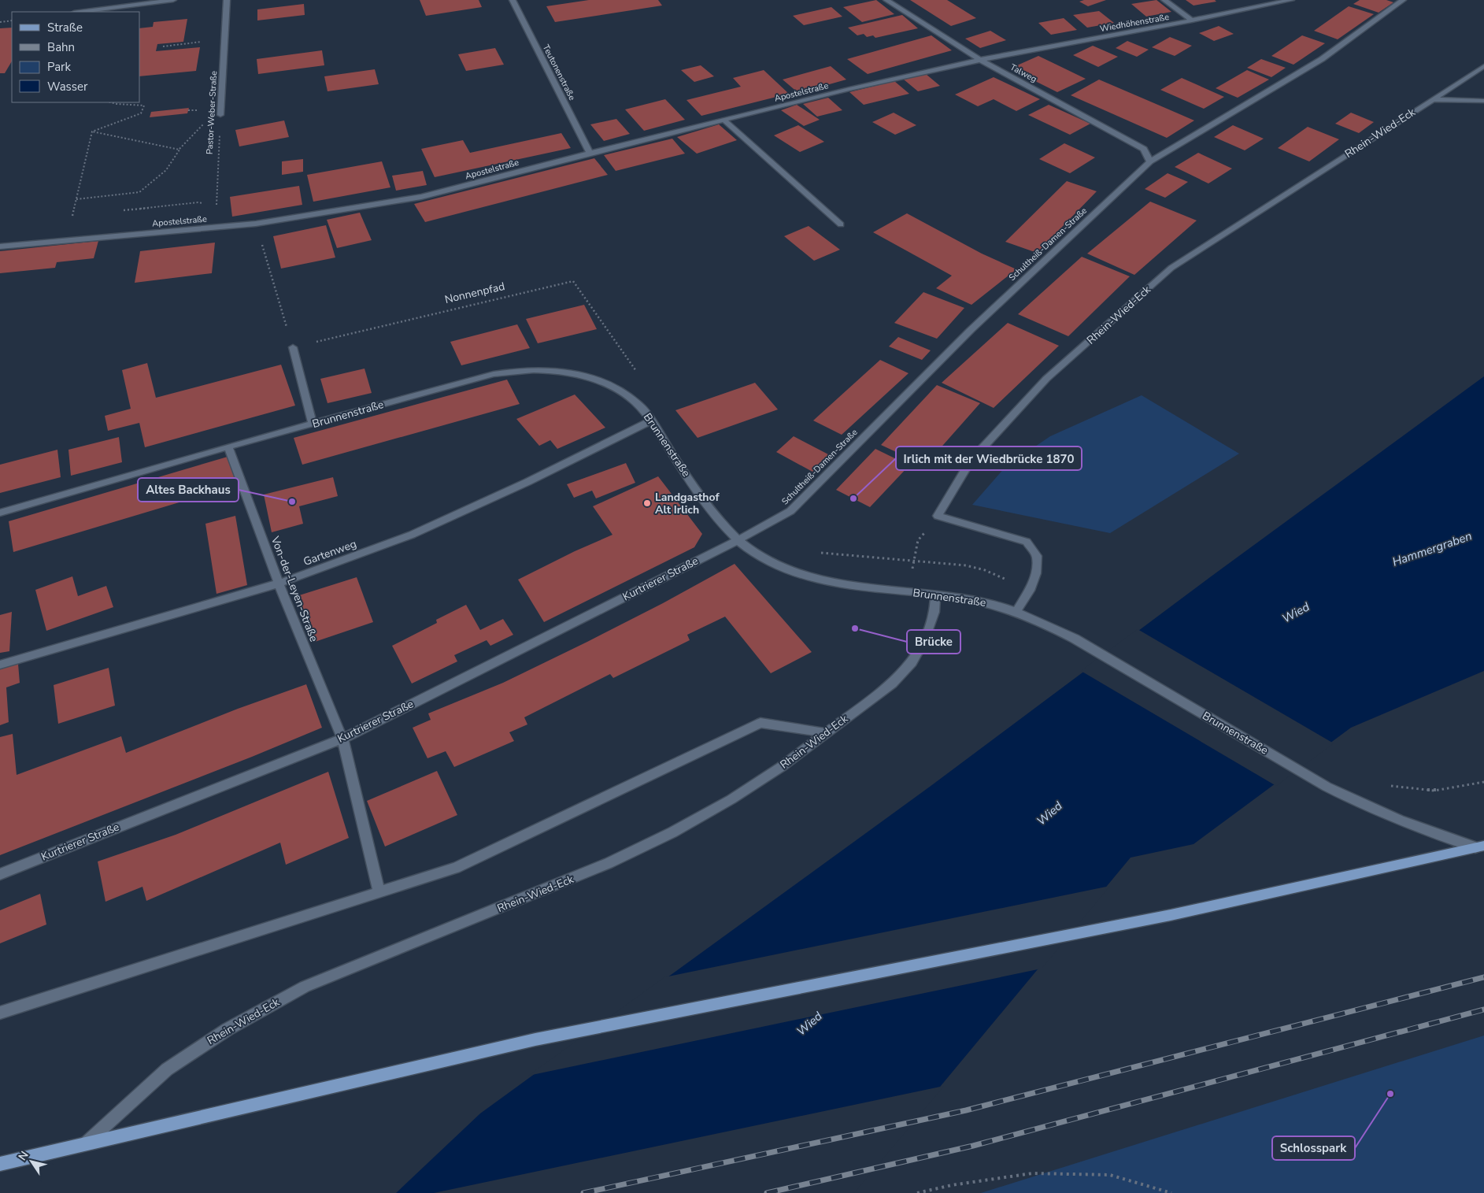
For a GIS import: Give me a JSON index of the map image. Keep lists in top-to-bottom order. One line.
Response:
{"streets":{"street":["Wiedhöhenstraße","Teutonenstraße","Talweg","Apostelstraße","Pastor-Weber-Straße","Rhein-Wied-Eck","Schultheiß-Damen-Straße","Brunnenstraße","Gartenweg","Kurtrierer Straße","Von-der-Leyen-Straße"],"path":["Nonnenpfad"]},"crossings":[["Wiedhöhenstraße","Talweg"],["Wiedhöhenstraße","Apostelstraße"],["Teutonenstraße","Apostelstraße"],["Talweg","Apostelstraße"],["Talweg","Schultheiß-Damen-Straße"],["Apostelstraße","Pastor-Weber-Straße"],["Rhein-Wied-Eck","Brunnenstraße"],["Schultheiß-Damen-Straße","Brunnenstraße"],["Schultheiß-Damen-Straße","Kurtrierer Straße"],["Brunnenstraße","Gartenweg"],["Brunnenstraße","Kurtrierer Straße"],["Brunnenstraße","Von-der-Leyen-Straße"],["Gartenweg","Von-der-Leyen-Straße"],["Kurtrierer Straße","Von-der-Leyen-Straße"]],"water":["Hammergraben","Wied"],"places":["Irlich mit der Wiedbrücke 1870","Altes Backhaus","Landgasthof Alt Irlich","Brücke","Schlosspark"],"legend":["Straße","Bahn","Park","Wasser"],"north":"top left"}
